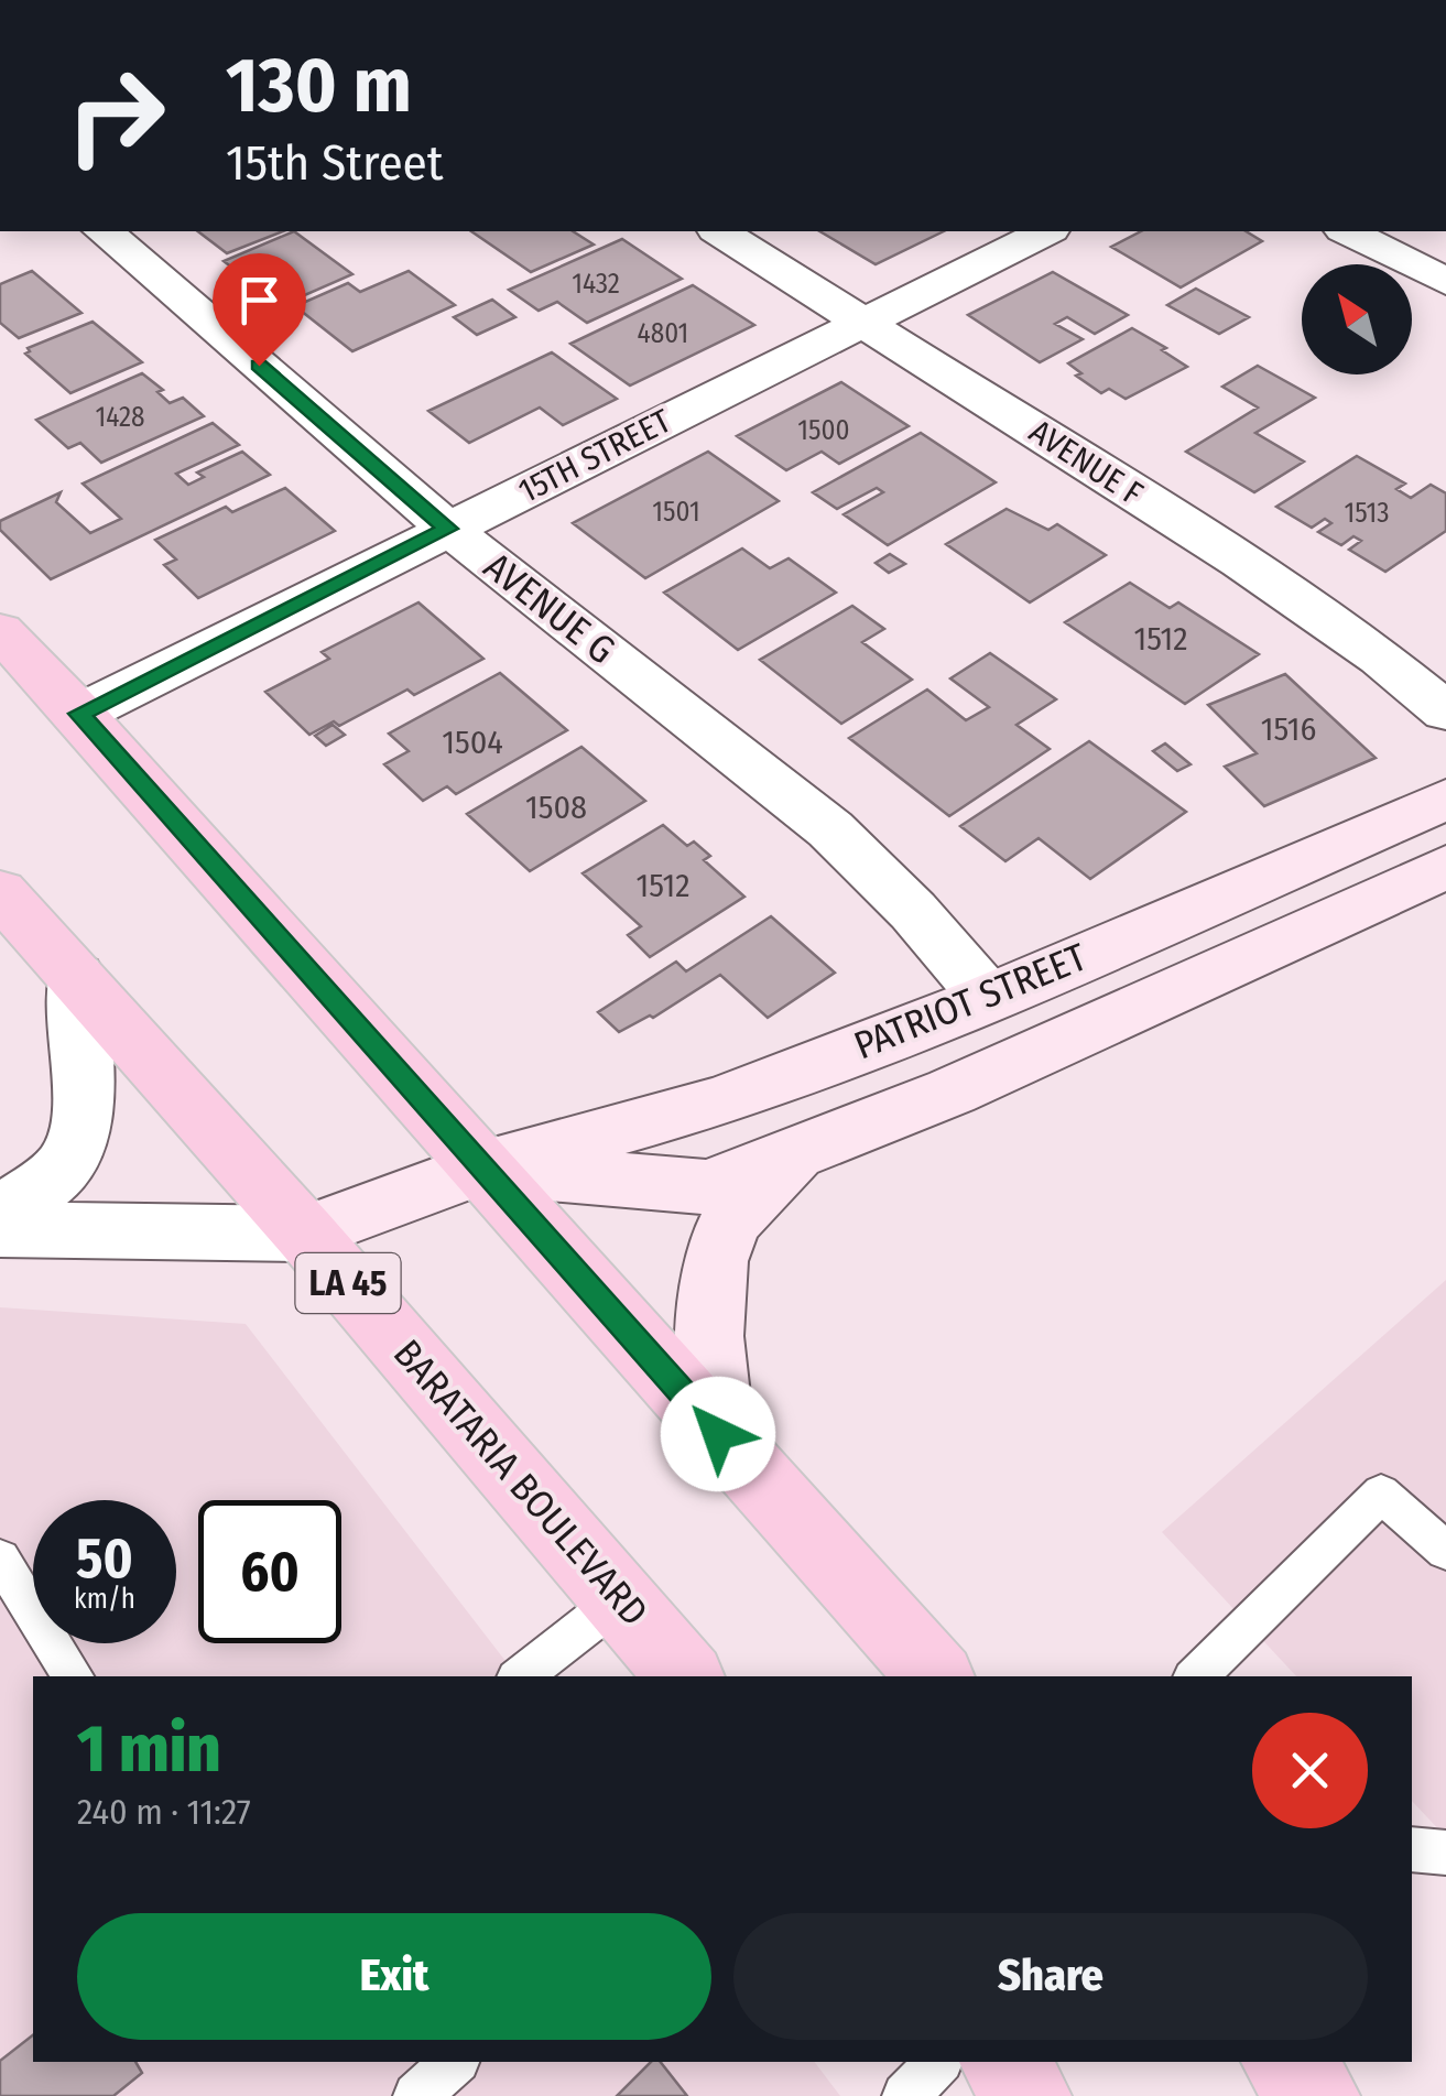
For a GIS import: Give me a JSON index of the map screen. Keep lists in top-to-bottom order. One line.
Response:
{"streets":{"main road":["PATRIOT STREET","LA 45","BARATARIA BOULEVARD"],"street":["15TH STREET","AVENUE F","AVENUE G"]},"crossings":[["15TH STREET","AVENUE F"],["15TH STREET","AVENUE G"],["AVENUE G","PATRIOT STREET"],["PATRIOT STREET","BARATARIA BOULEVARD"]],"house_numbers":["1432","4801","1428","1500","1501","1513","1512","1516","1504","1508","1512"],"north":"top left","page":{"turn":["130 m","15th Street"],"speed":"50 km/h","limit":"60","heading":["1 min","240 m · 11:27"],"buttons":["Exit","Share"]}}
